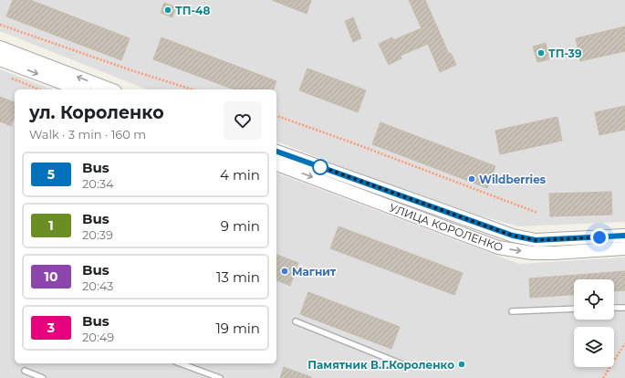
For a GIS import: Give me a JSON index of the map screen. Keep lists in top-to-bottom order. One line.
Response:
{"streets":{"street":["УЛИЦА КОРОЛЕНКО"]},"places":["ТП-48","ТП-39","Wildberries","Магнит","Памятник В.Г.Короленко"],"lines":["bus line 5"],"page":{"heading":["ул. Короленко","Walk · 3 min · 160 m"],"list":[{"mark":"5","name":"Bus","note":"20:34","value":"4 min"},{"mark":"1","name":"Bus","note":"20:39","value":"9 min"},{"mark":"10","name":"Bus","note":"20:43","value":"13 min"},{"mark":"3","name":"Bus","note":"20:49","value":"19 min"}]}}
